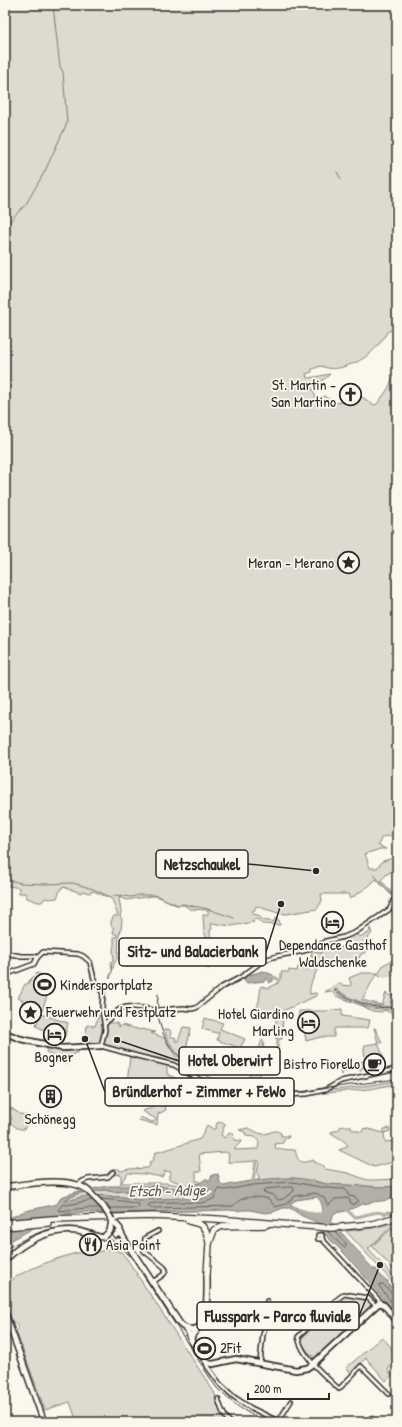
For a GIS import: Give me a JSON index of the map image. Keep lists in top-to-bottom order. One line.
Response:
{"water":["Etsch - Adige"],"places":{"church":["St. Martin - San Martino"],"place":["Meran - Merano","Feuerwehr und Festplatz"],"other":["Netzschaukel","Sitz- und Balacierbank","Bründlerhof - Zimmer + FeWo","Hotel Oberwirt","Flusspark - Parco fluviale"],"hotel":["Dependance Gasthof Waldschenke","Hotel Giardino Marling","Bogner"],"sports":["Kindersportplatz","2Fit"],"cafe":["Bistro Fiorello"],"building":["Schönegg"],"restaurant":["Asia Point"]},"scale_bar":"200 m"}
